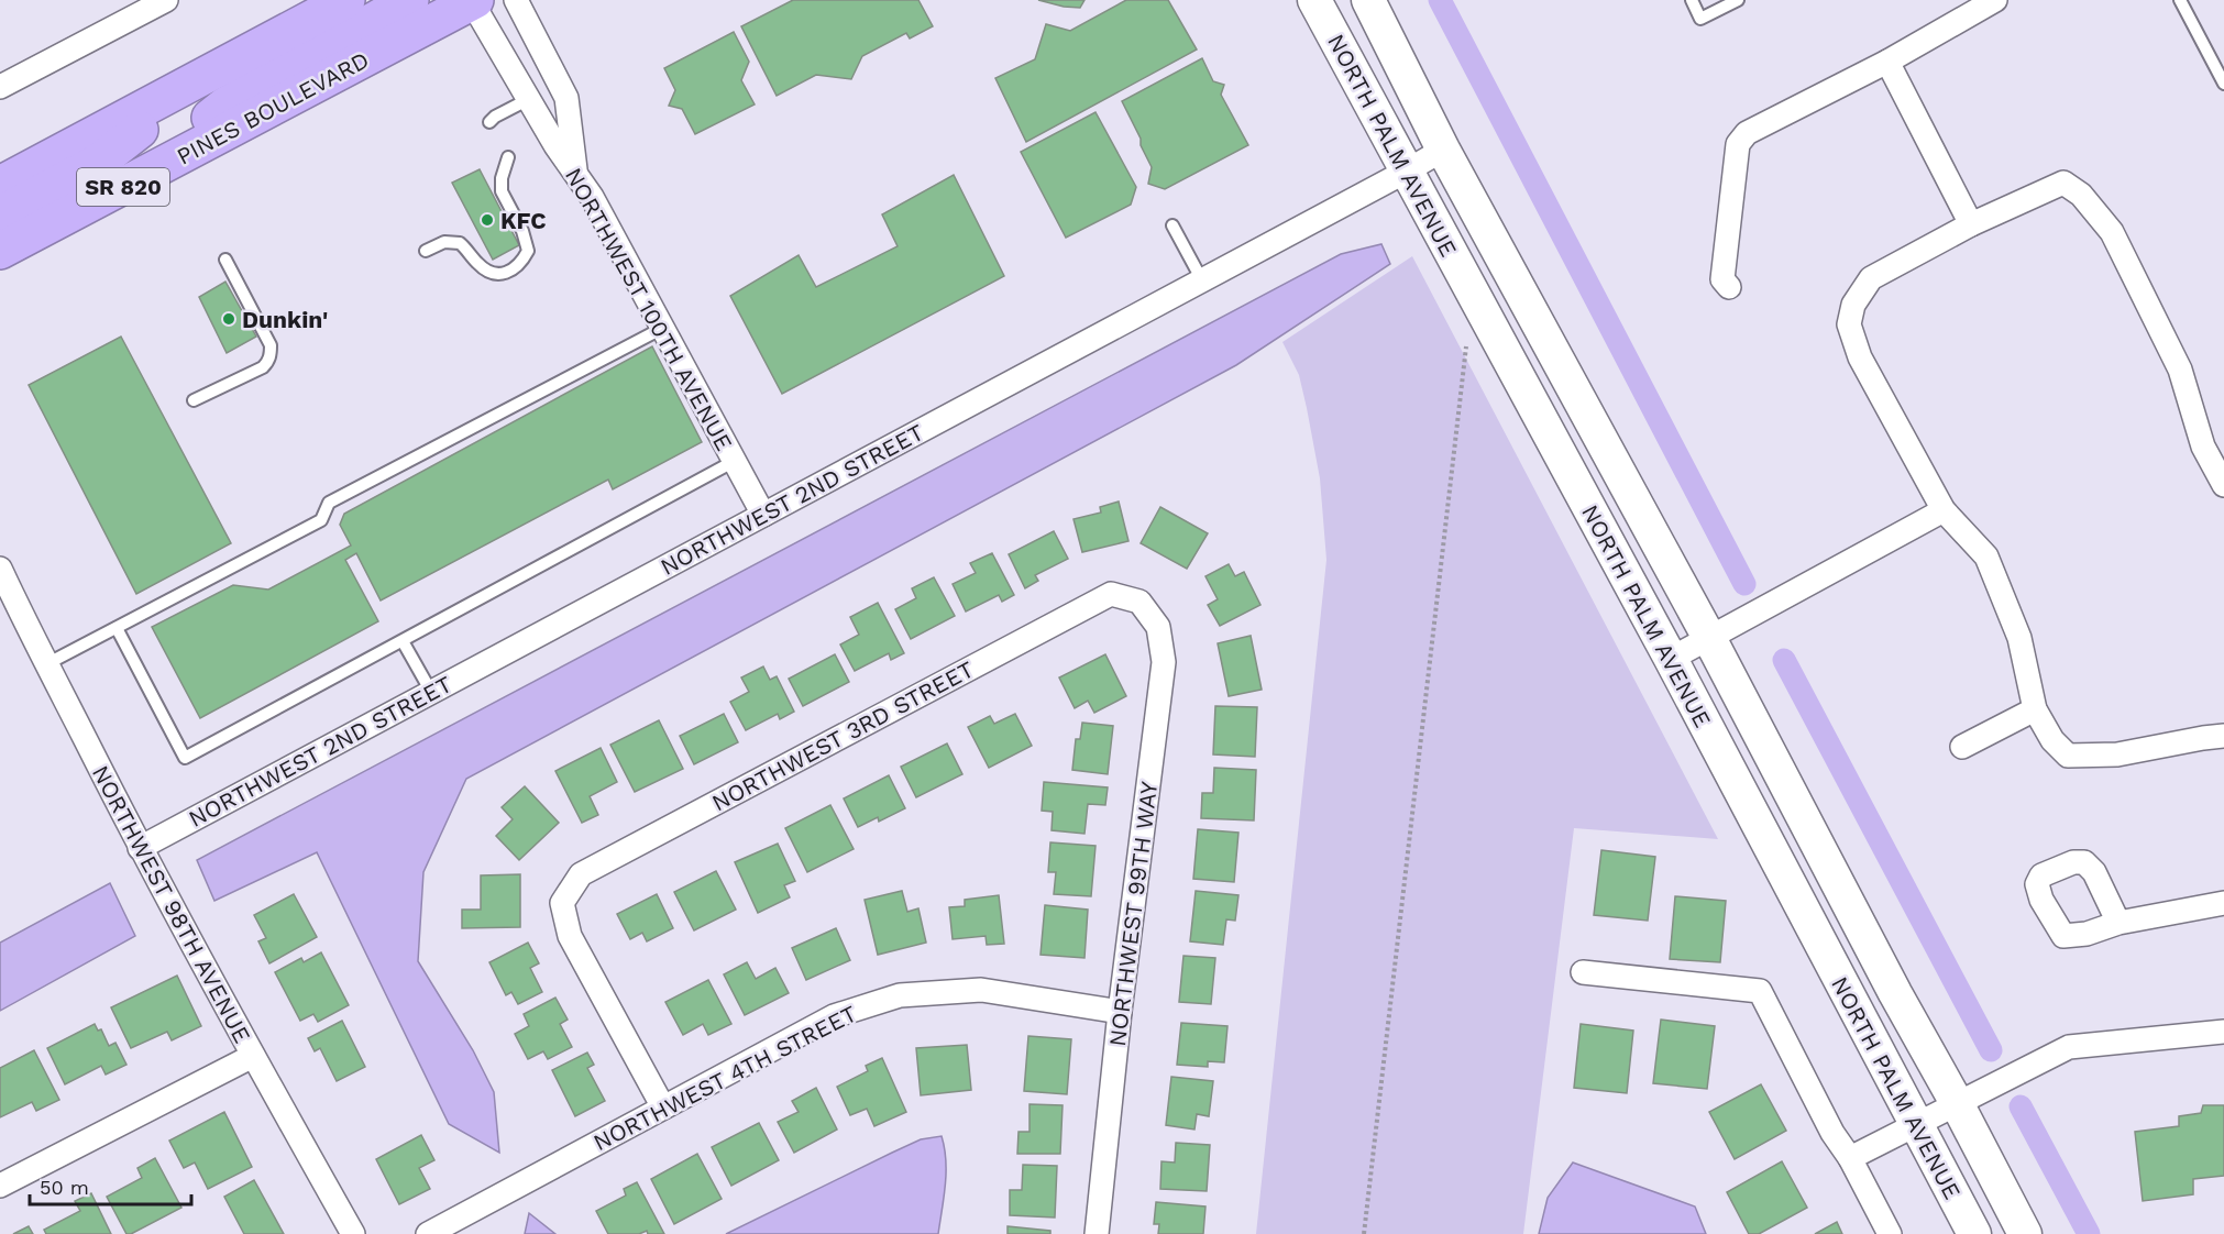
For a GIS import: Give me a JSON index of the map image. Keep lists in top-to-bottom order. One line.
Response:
{"streets":{"highway":["PINES BOULEVARD","SR 820"],"main road":["NORTH PALM AVENUE"],"street":["NORTHWEST 100TH AVENUE","NORTHWEST 2ND STREET","NORTHWEST 3RD STREET","NORTHWEST 98TH AVENUE","NORTHWEST 99TH WAY","NORTHWEST 4TH STREET"]},"crossings":[["PINES BOULEVARD","NORTHWEST 100TH AVENUE"],["NORTH PALM AVENUE","NORTHWEST 2ND STREET"],["NORTHWEST 100TH AVENUE","NORTHWEST 2ND STREET"],["NORTHWEST 2ND STREET","NORTHWEST 98TH AVENUE"],["NORTHWEST 3RD STREET","NORTHWEST 99TH WAY"],["NORTHWEST 3RD STREET","NORTHWEST 4TH STREET"],["NORTHWEST 99TH WAY","NORTHWEST 4TH STREET"]],"places":["KFC","Dunkin'"],"scale_bar":"50 m"}
